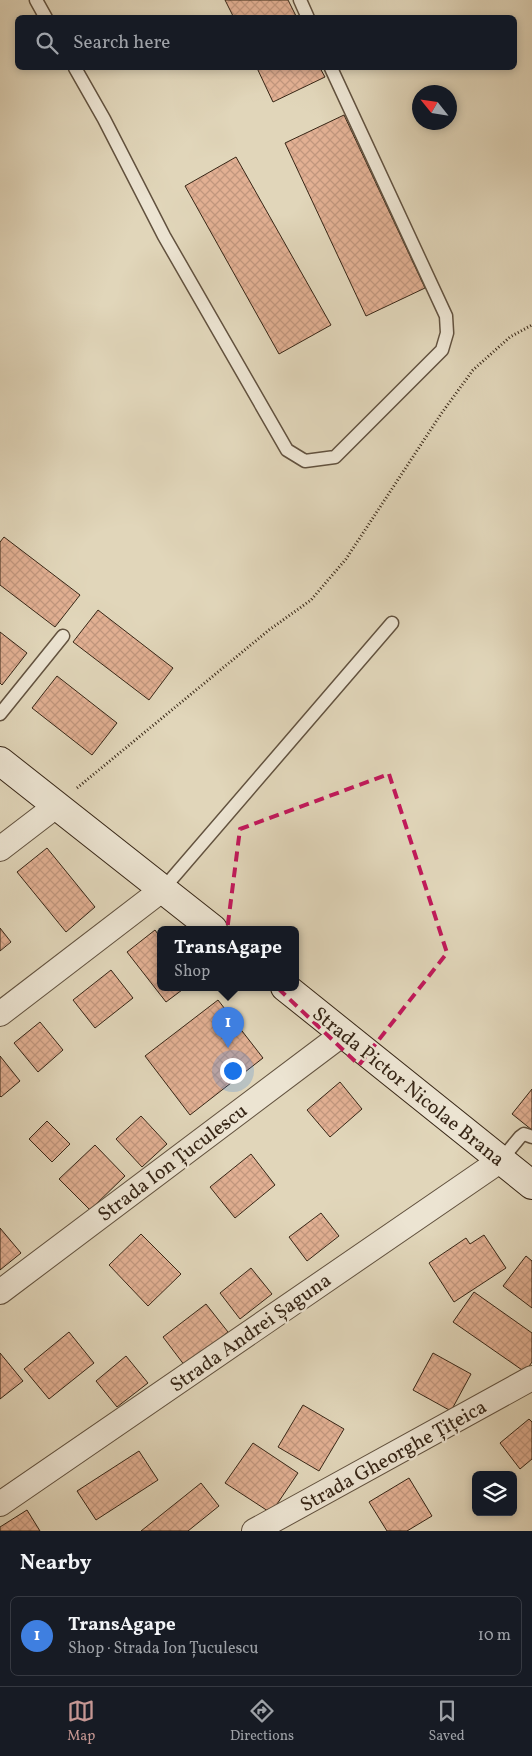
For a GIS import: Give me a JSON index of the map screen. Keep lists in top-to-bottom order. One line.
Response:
{"streets":{"street":["Strada Pictor Nicolae Brana","Strada Ion Țuculescu","Strada Andrei Șaguna","Strada Gheorghe Țițeica"]},"crossings":[["Strada Pictor Nicolae Brana","Strada Ion Țuculescu"],["Strada Pictor Nicolae Brana","Strada Andrei Șaguna"]],"north":"top left","page":{"search":"Search here","popup":["TransAgape","Shop"],"pins":"1","heading":"Nearby","list":[{"mark":"1","name":"TransAgape","note":"Shop · Strada Ion Țuculescu","value":"10 m"}],"nav":["Map","Directions","Saved"]}}
